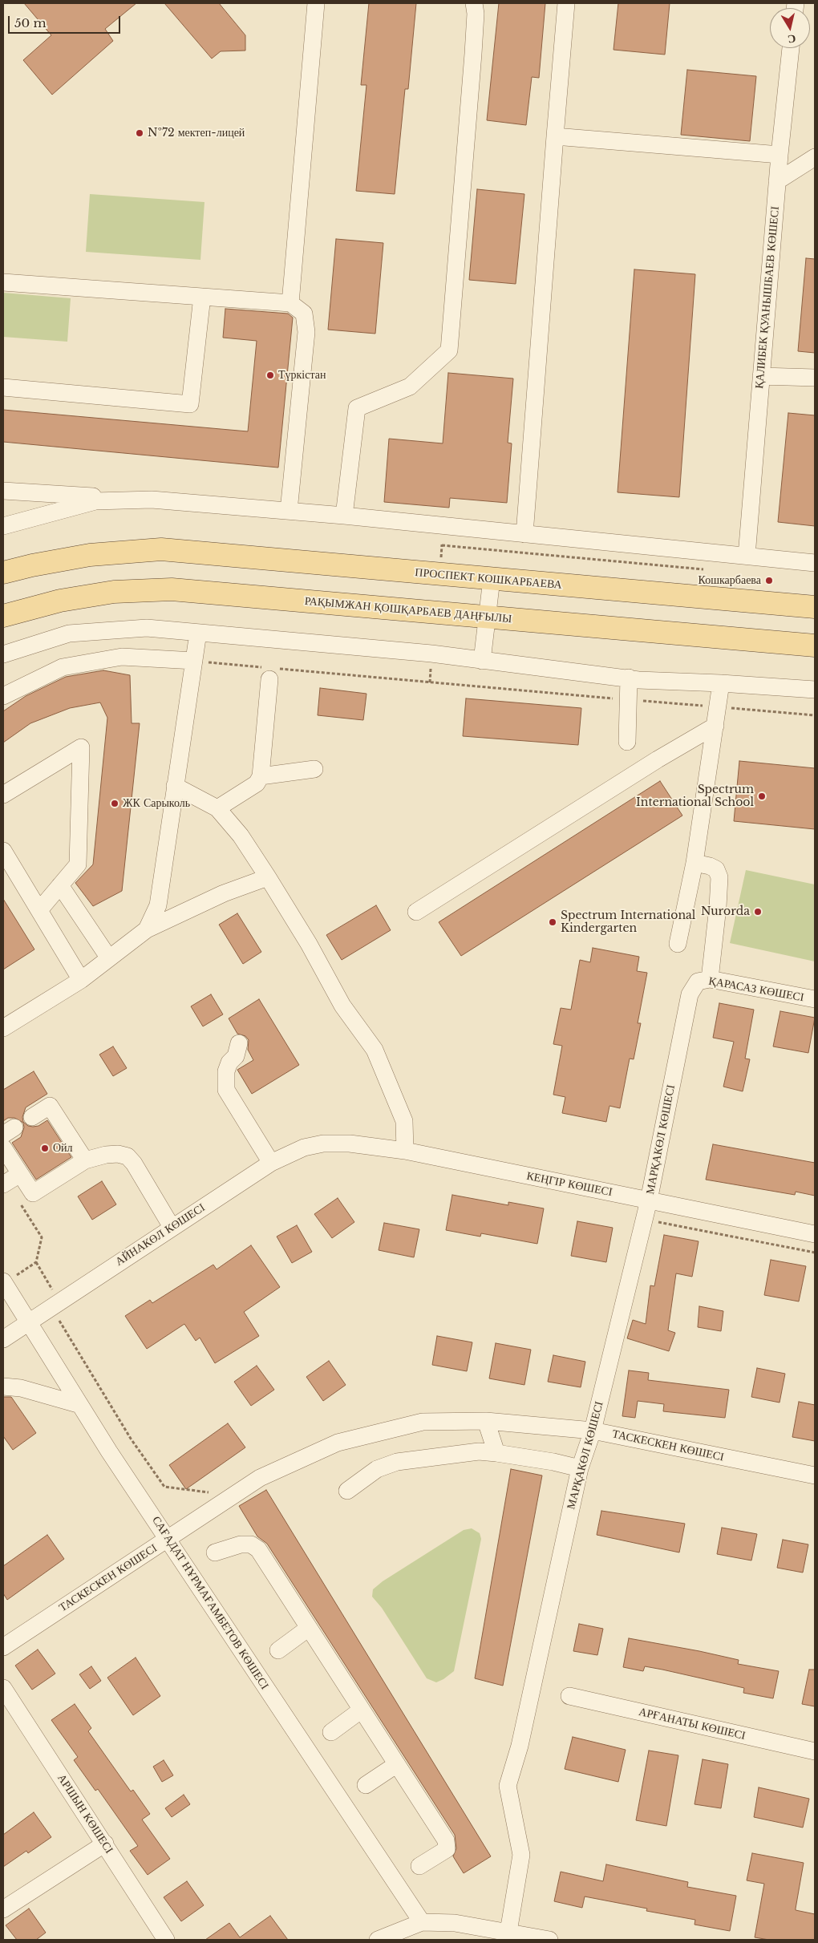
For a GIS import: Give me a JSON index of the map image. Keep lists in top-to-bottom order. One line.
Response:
{"streets":{"main road":["ПРОСПЕКТ КОШКАРБАЕВА","РАҚЫМЖАН ҚОШҚАРБАЕВ ДАҢҒЫЛЫ"],"street":["ҚАЛИБЕК ҚУАНЫШБАЕВ КӨШЕСІ","ҚАРАСАЗ КӨШЕСІ","МАРҚАКӨЛ КӨШЕСІ","КЕҢГІР КӨШЕСІ","АЙНАКӨЛ КӨШЕСІ","ТАСКЕСКЕН КӨШЕСІ","САҒАДАТ НҰРМАҒАМБЕТОВ КӨШЕСІ","АРҒАНАТЫ КӨШЕСІ","АРШЫН КӨШЕСІ"]},"crossings":[["ҚАРАСАЗ КӨШЕСІ","МАРҚАКӨЛ КӨШЕСІ"],["МАРҚАКӨЛ КӨШЕСІ","КЕҢГІР КӨШЕСІ"],["МАРҚАКӨЛ КӨШЕСІ","ТАСКЕСКЕН КӨШЕСІ"],["КЕҢГІР КӨШЕСІ","АЙНАКӨЛ КӨШЕСІ"],["АЙНАКӨЛ КӨШЕСІ","САҒАДАТ НҰРМАҒАМБЕТОВ КӨШЕСІ"],["ТАСКЕСКЕН КӨШЕСІ","САҒАДАТ НҰРМАҒАМБЕТОВ КӨШЕСІ"]],"places":["№72 мектеп-лицей","Түркістан","Кошкарбаева","Spectrum International School","ЖК Сарыколь","Nurorda","Spectrum International Kindergarten","Ойл"],"scale_bar":"50 m","north":"bottom"}
